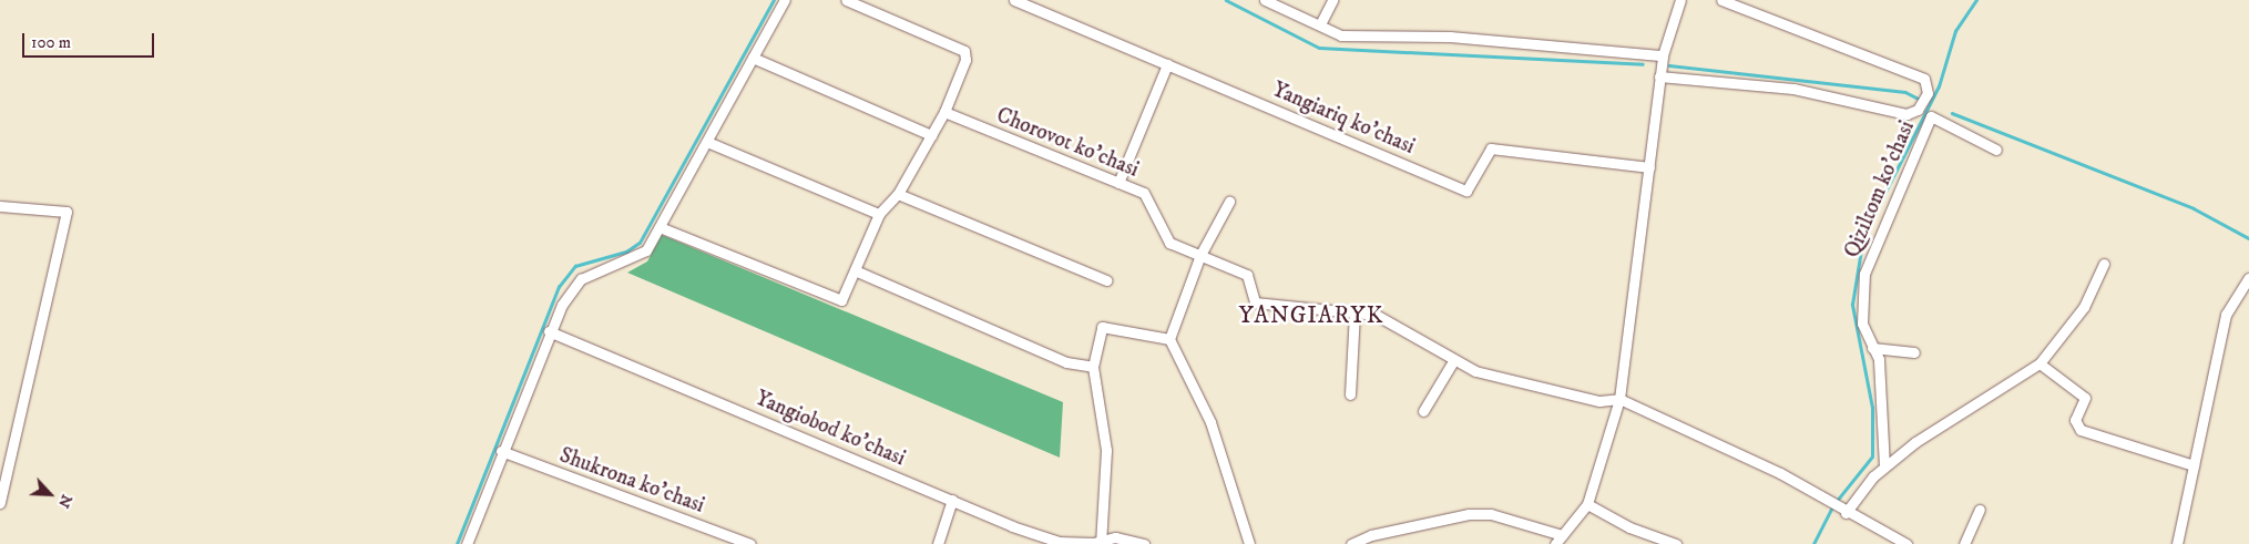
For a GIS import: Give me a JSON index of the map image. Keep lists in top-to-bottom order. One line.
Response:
{"streets":{"street":["Yangiariq ko'chasi","Chorovot ko'chasi","Qiziltom ko'chasi","Yangiobod ko'chasi","Shukrona ko'chasi"]},"districts":["YANGIARYK"],"scale_bar":"100 m","north":"bottom right"}
